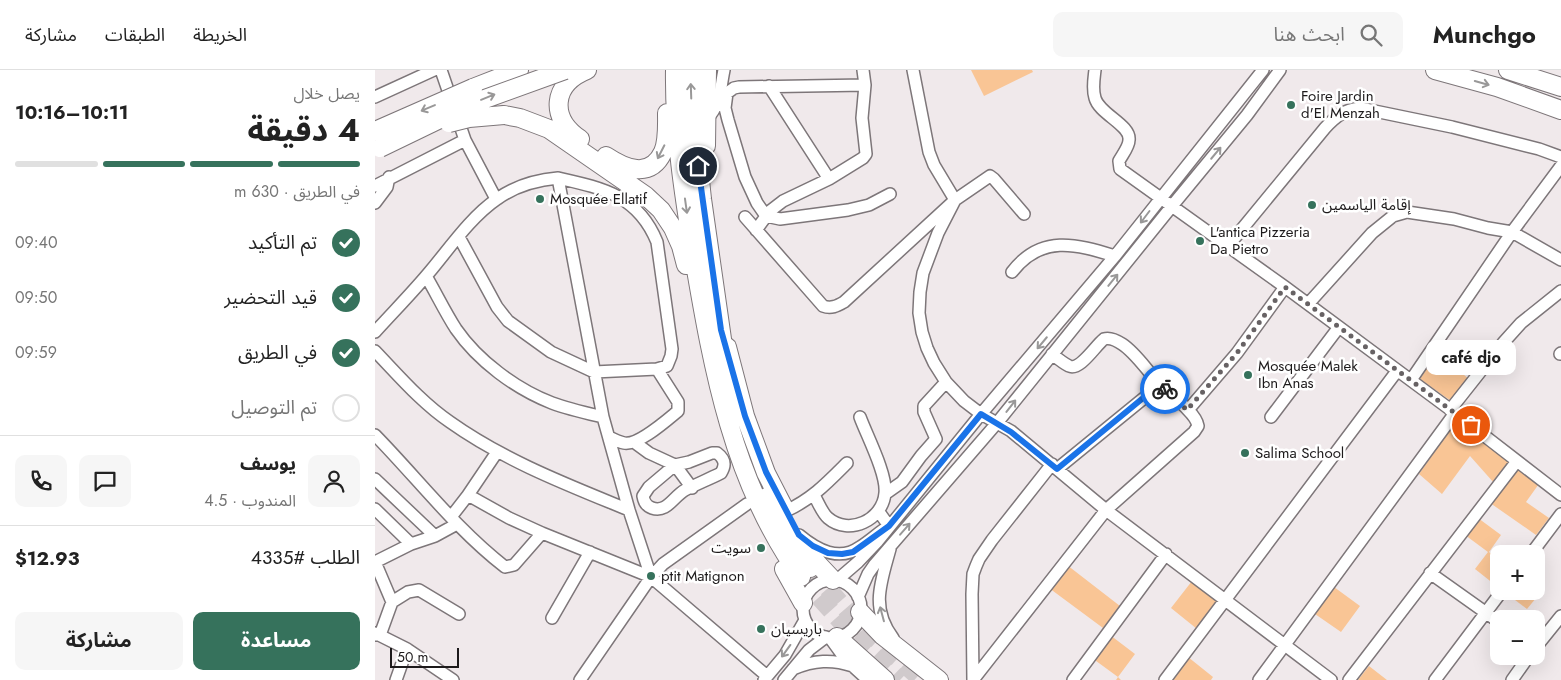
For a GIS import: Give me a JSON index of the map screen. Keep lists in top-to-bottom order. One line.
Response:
{"places":["Foire Jardin d'El Menzah","Mosquée Ellatif","إقامة الياسمين","L'antica Pizzeria Da Pietro","Mosquée Malek Ibn Anas","café djo","Salima School","سويت","ptit Matignon","باريسيان"],"scale_bar":"50 m","page":{"header":"Munchgo","search":"ابحث هنا","nav":["الخريطة","الطبقات","مشاركة"],"heading":["4 دقيقة","يصل خلال","10:11–10:16"],"panel":["يوسف","المندوب · 4.5","الطلب #4335","$12.93"],"bar":"في الطريق · 630 m","list":[["تم التأكيد","09:40"],["قيد التحضير","09:50"],["في الطريق","09:59"],"تم التوصيل"],"bubble":"café djo","map_buttons":["+","−"],"buttons":["مساعدة","مشاركة"],"scale":"50 m"}}
